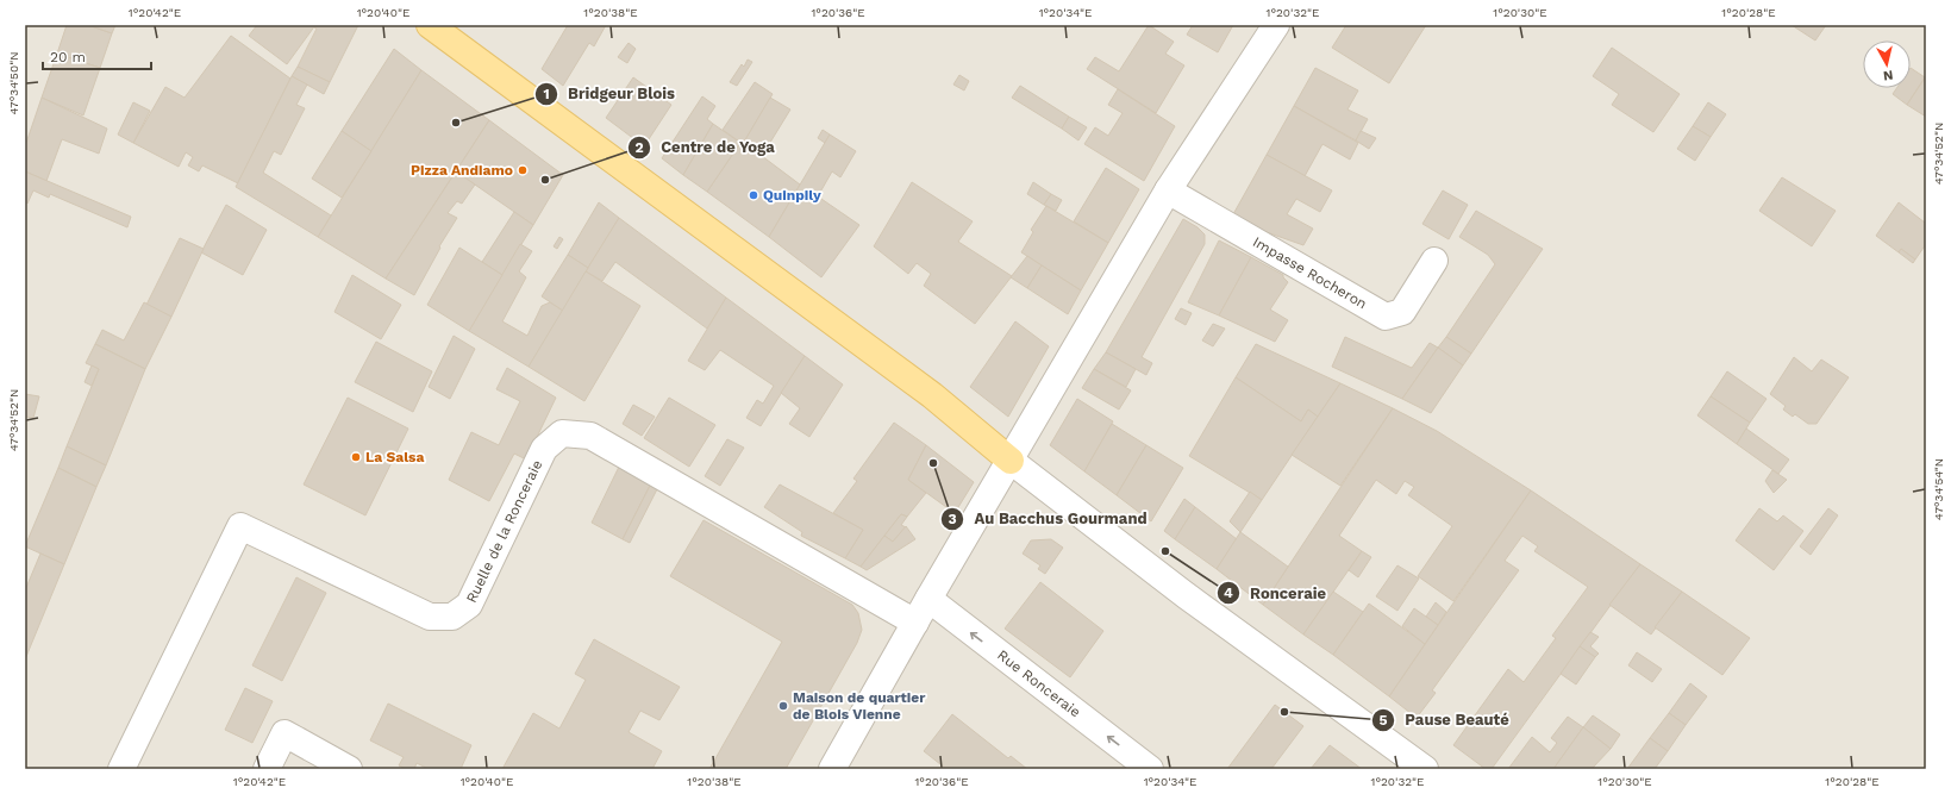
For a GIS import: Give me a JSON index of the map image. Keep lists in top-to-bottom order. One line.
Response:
{"streets":{"street":["Impasse Rocheron","Ruelle de la Ronceraie","Rue Ronceraie"]},"places":["Bridgeur Blois","Pizza Andiamo","Centre de Yoga","Quinpily","La Salsa","Au Bacchus Gourmand","Ronceraie","Maison de quartier de Blois Vienne","Pause Beauté"],"scale_bar":"20 m","north":"bottom","coordinates":["1°20'42\"E","1°20'40\"E","1°20'38\"E","1°20'36\"E","1°20'34\"E","1°20'32\"E","1°20'30\"E","1°20'28\"E","47°34'50\"N","47°34'52\"N","47°34'54\"N"]}
